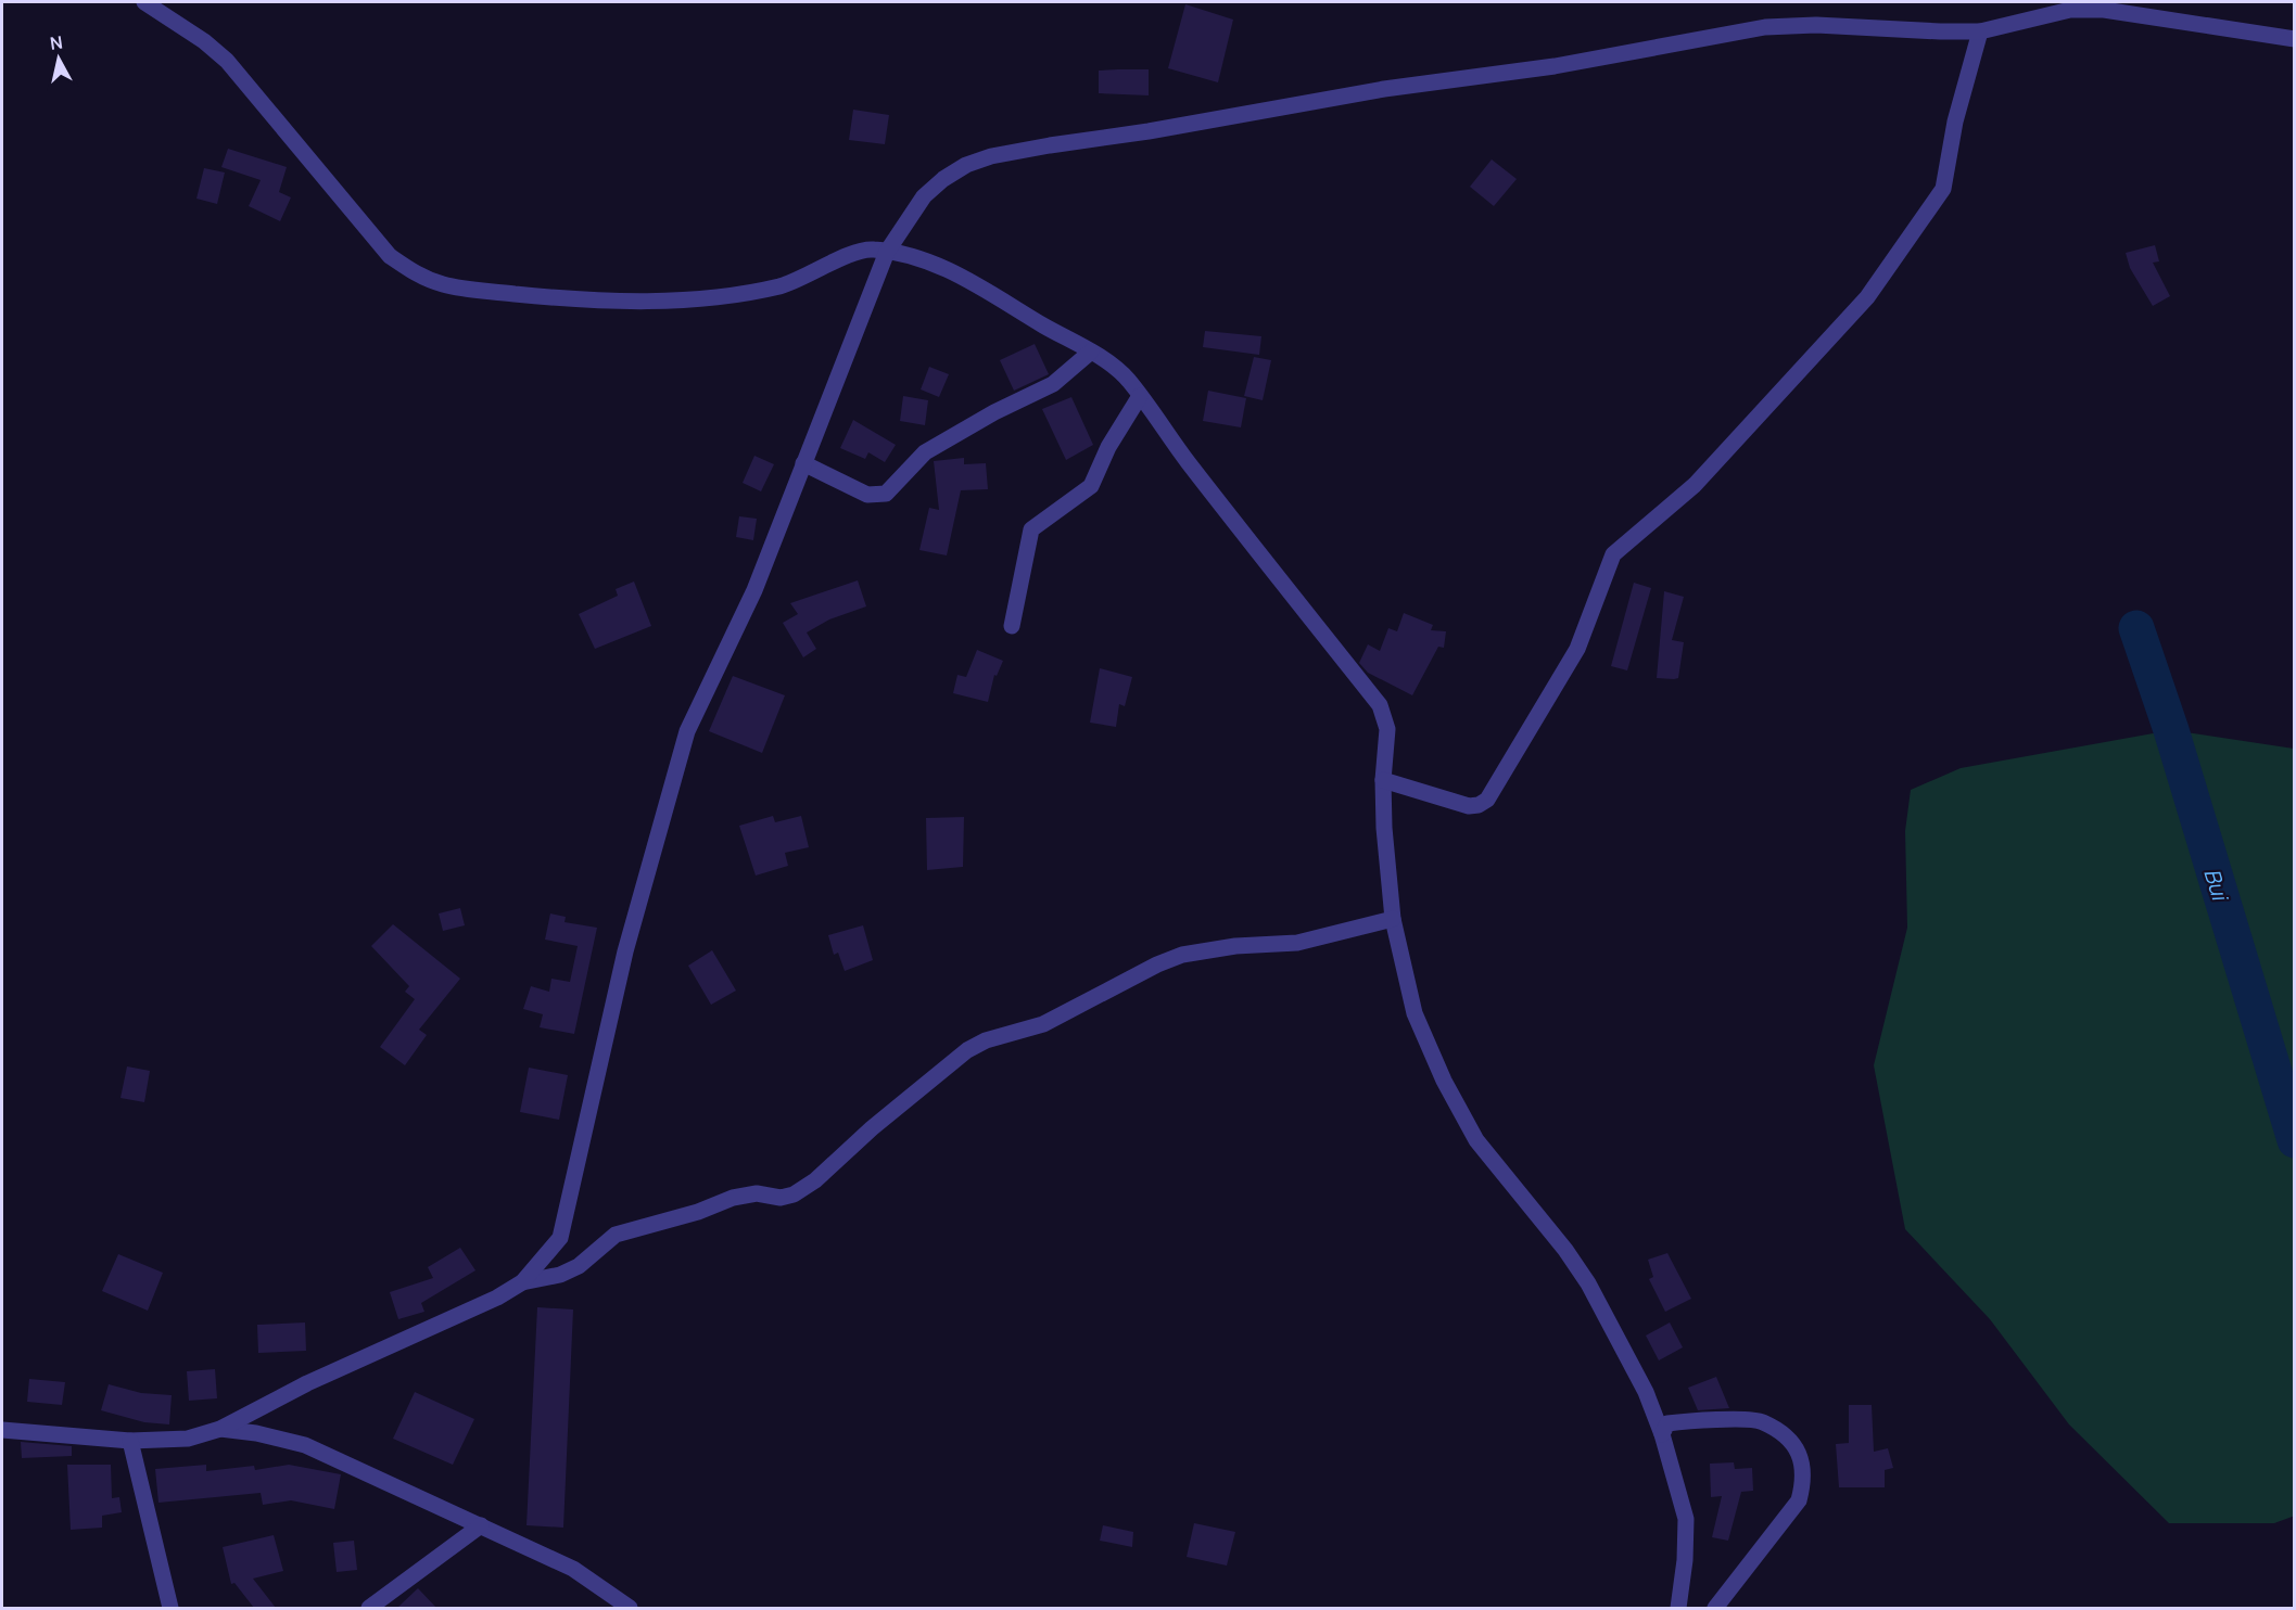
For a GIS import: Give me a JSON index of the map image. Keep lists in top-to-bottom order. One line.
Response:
{"water":["Bui"],"north":"top"}
